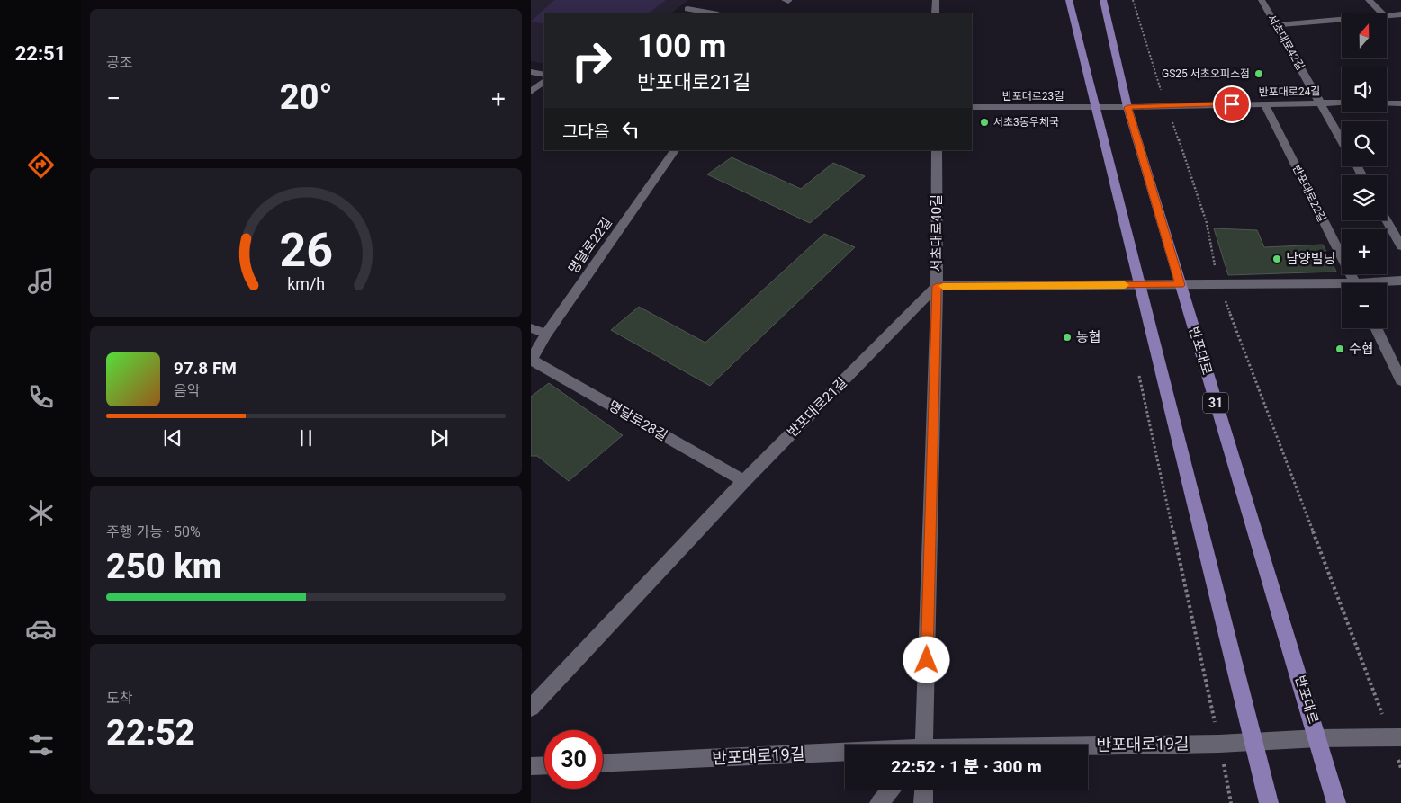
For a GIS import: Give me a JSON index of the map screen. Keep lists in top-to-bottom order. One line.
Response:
{"streets":{"main road":["반포대로","31"],"street":["서초대로42길","반포대로24길","반포대로23길","반포대로22길","서초대로40길","명달로22길","반포대로21길","명달로28길","반포대로19길"]},"crossings":[["서초대로42길","반포대로24길"],["반포대로24길","반포대로23길"],["반포대로24길","반포대로22길"],["반포대로24길","반포대로"],["서초대로40길","반포대로21길"],["명달로22길","명달로28길"],["반포대로","반포대로19길"],["반포대로21길","명달로28길"]],"places":["GS25 서초오피스점","서초3동우체국","남양빌딩","농협","수협"],"north":"top","page":{"tabs":"22:51","tile":["공조",["주행 가능 · 50%","250 km"],["도착","22:52"]],"map_buttons":["+","−"],"turn":["100 m","반포대로21길"],"heat":["−","20°","+"],"then":"그다음","song":["97.8 FM","음악"],"limit":"30","trip":"22:52 · 1 분 · 300 m","gauge":["26","km/h"]}}
